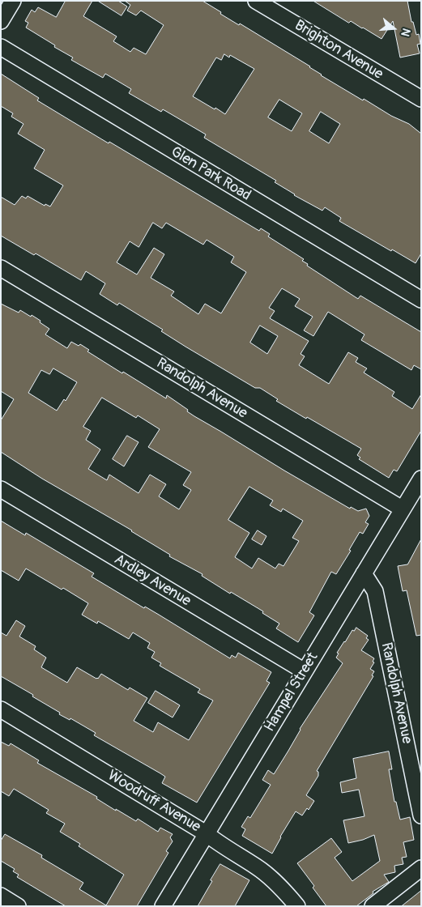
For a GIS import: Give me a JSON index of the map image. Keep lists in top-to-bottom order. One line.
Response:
{"streets":{"street":["Brighton Avenue","Glen Park Road","Randolph Avenue","Ardley Avenue","Hampel Street","Woodruff Avenue"]},"crossings":[["Randolph Avenue","Hampel Street"],["Ardley Avenue","Hampel Street"],["Hampel Street","Woodruff Avenue"]],"north":"right"}
